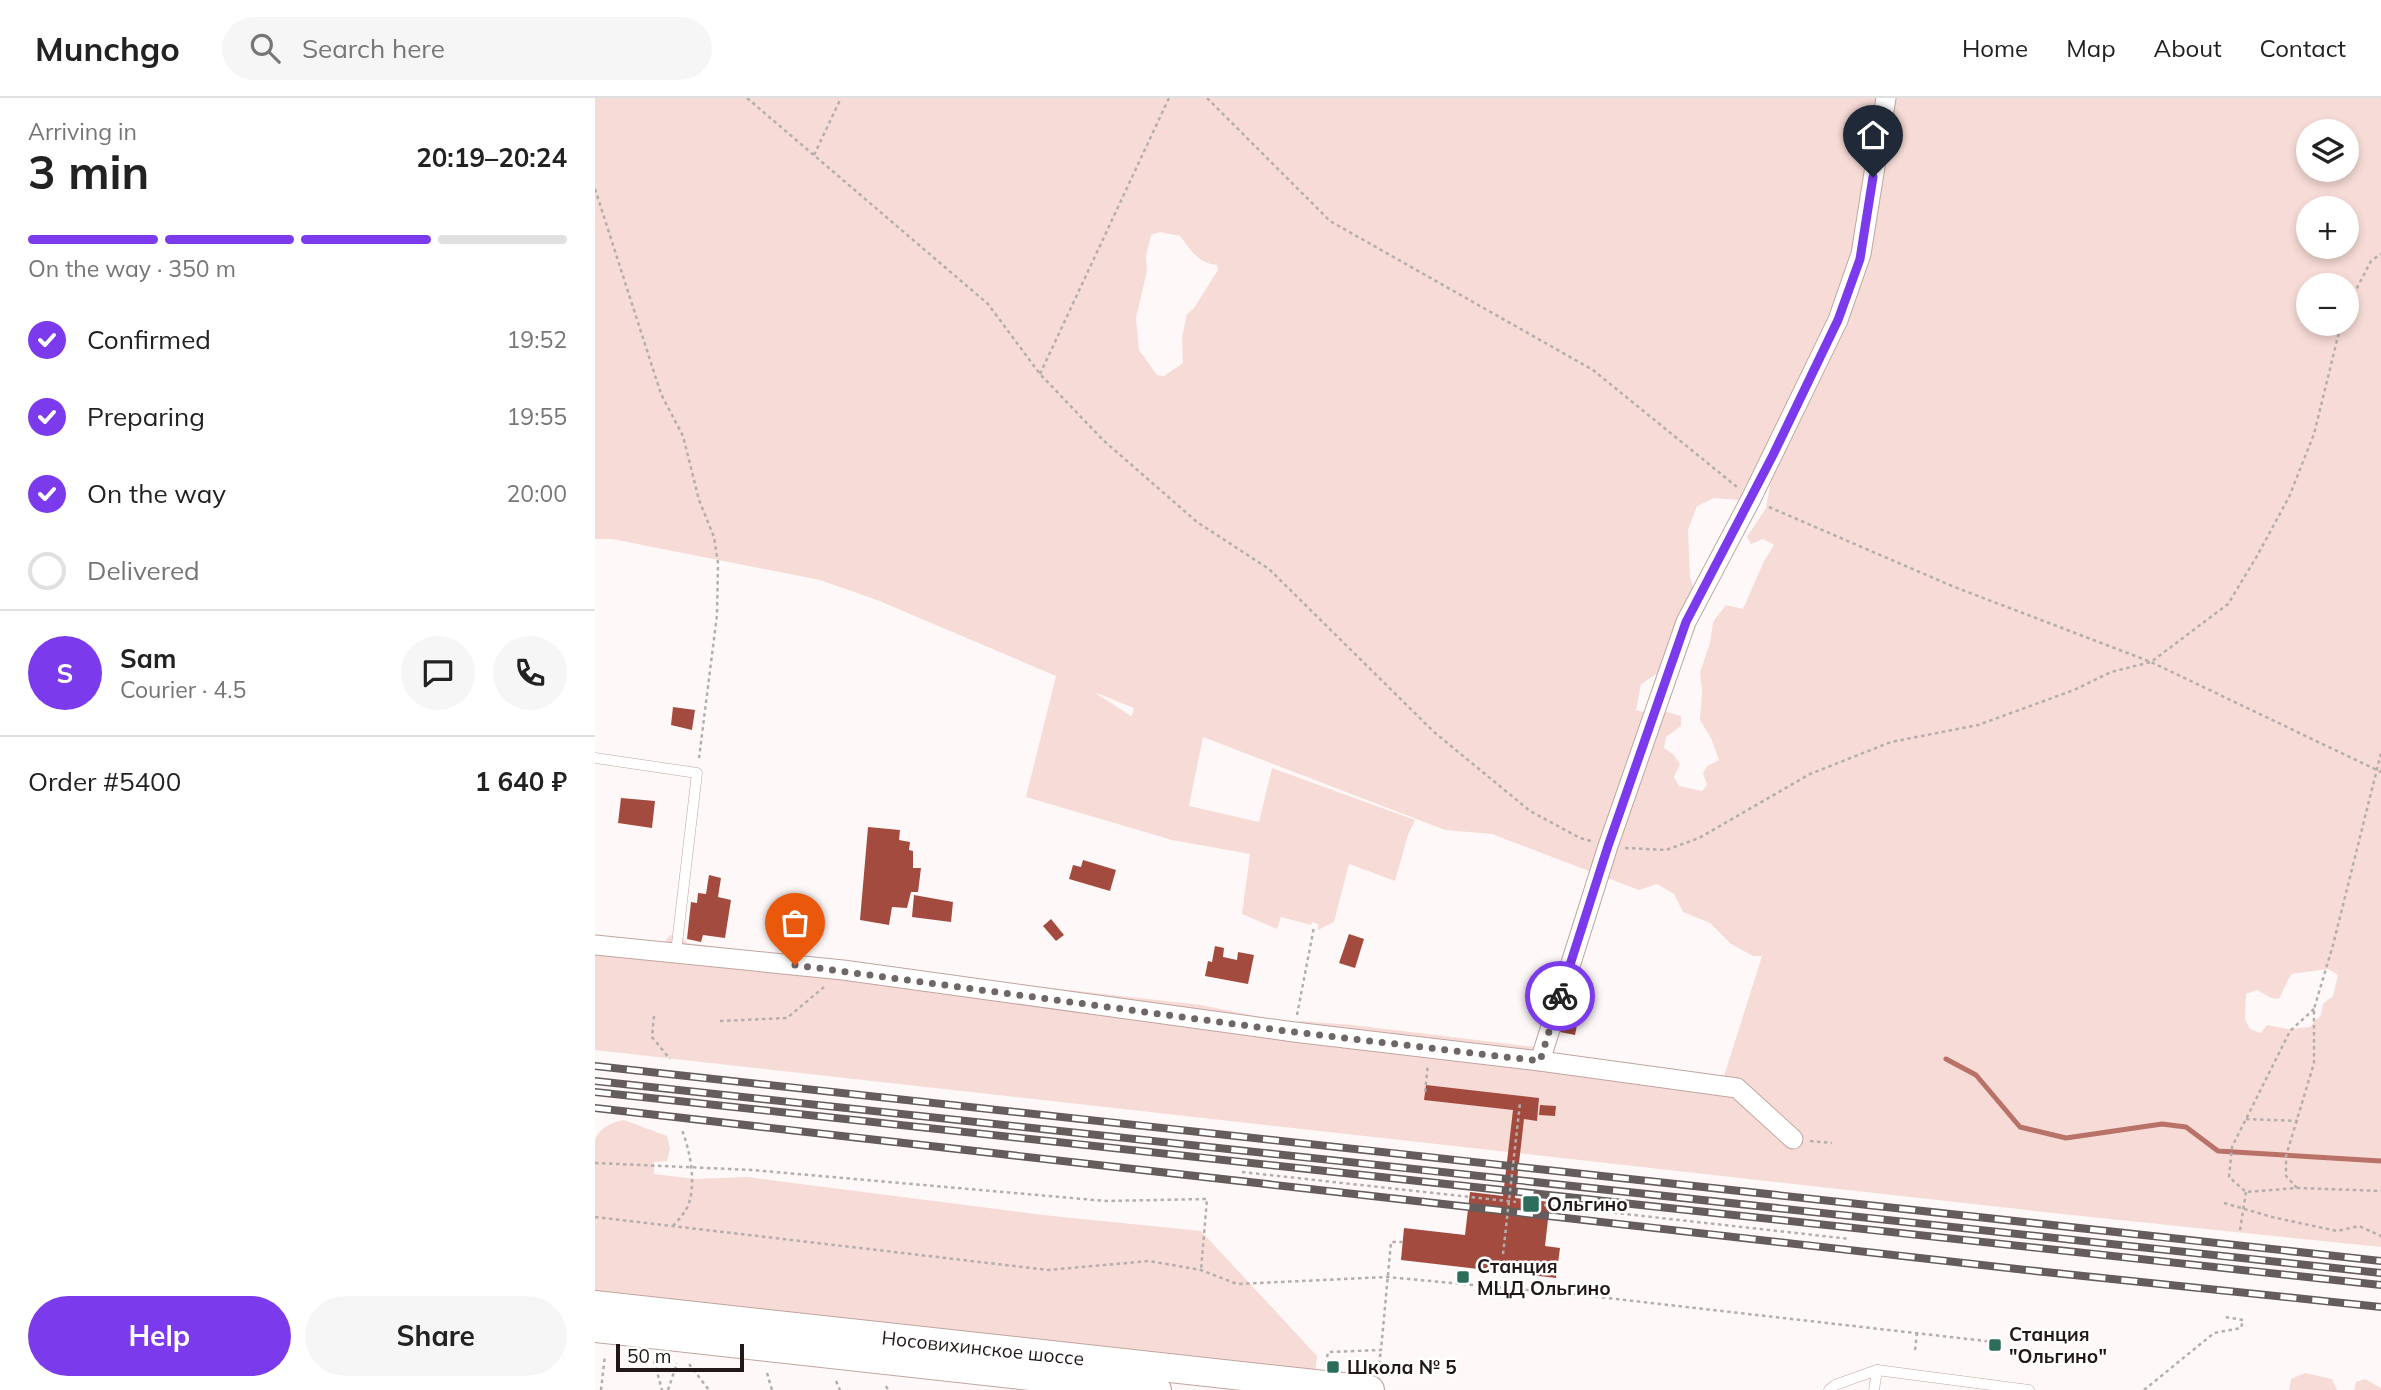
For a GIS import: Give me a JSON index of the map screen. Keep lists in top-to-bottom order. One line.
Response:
{"streets":{"main road":["Носовихинское шоссе"]},"places":{"transit":["Ольгино","Станция МЦД Ольгино","Станция \"Ольгино\"","Школа № 5"]},"scale_bar":"50 m","page":{"header":"Munchgo","search":"Search here","nav":["Home","Map","About","Contact"],"heading":["3 min","Arriving in","20:19–20:24"],"panel":["Sam","Courier · 4.5","Order #5400","1 640 ₽"],"map_buttons":["+","−"],"bar":"On the way · 350 m","list":[["Confirmed","19:52"],["Preparing","19:55"],["On the way","20:00"],"Delivered"],"round":"S","buttons":["Help","Share"],"scale":"50 m"}}
